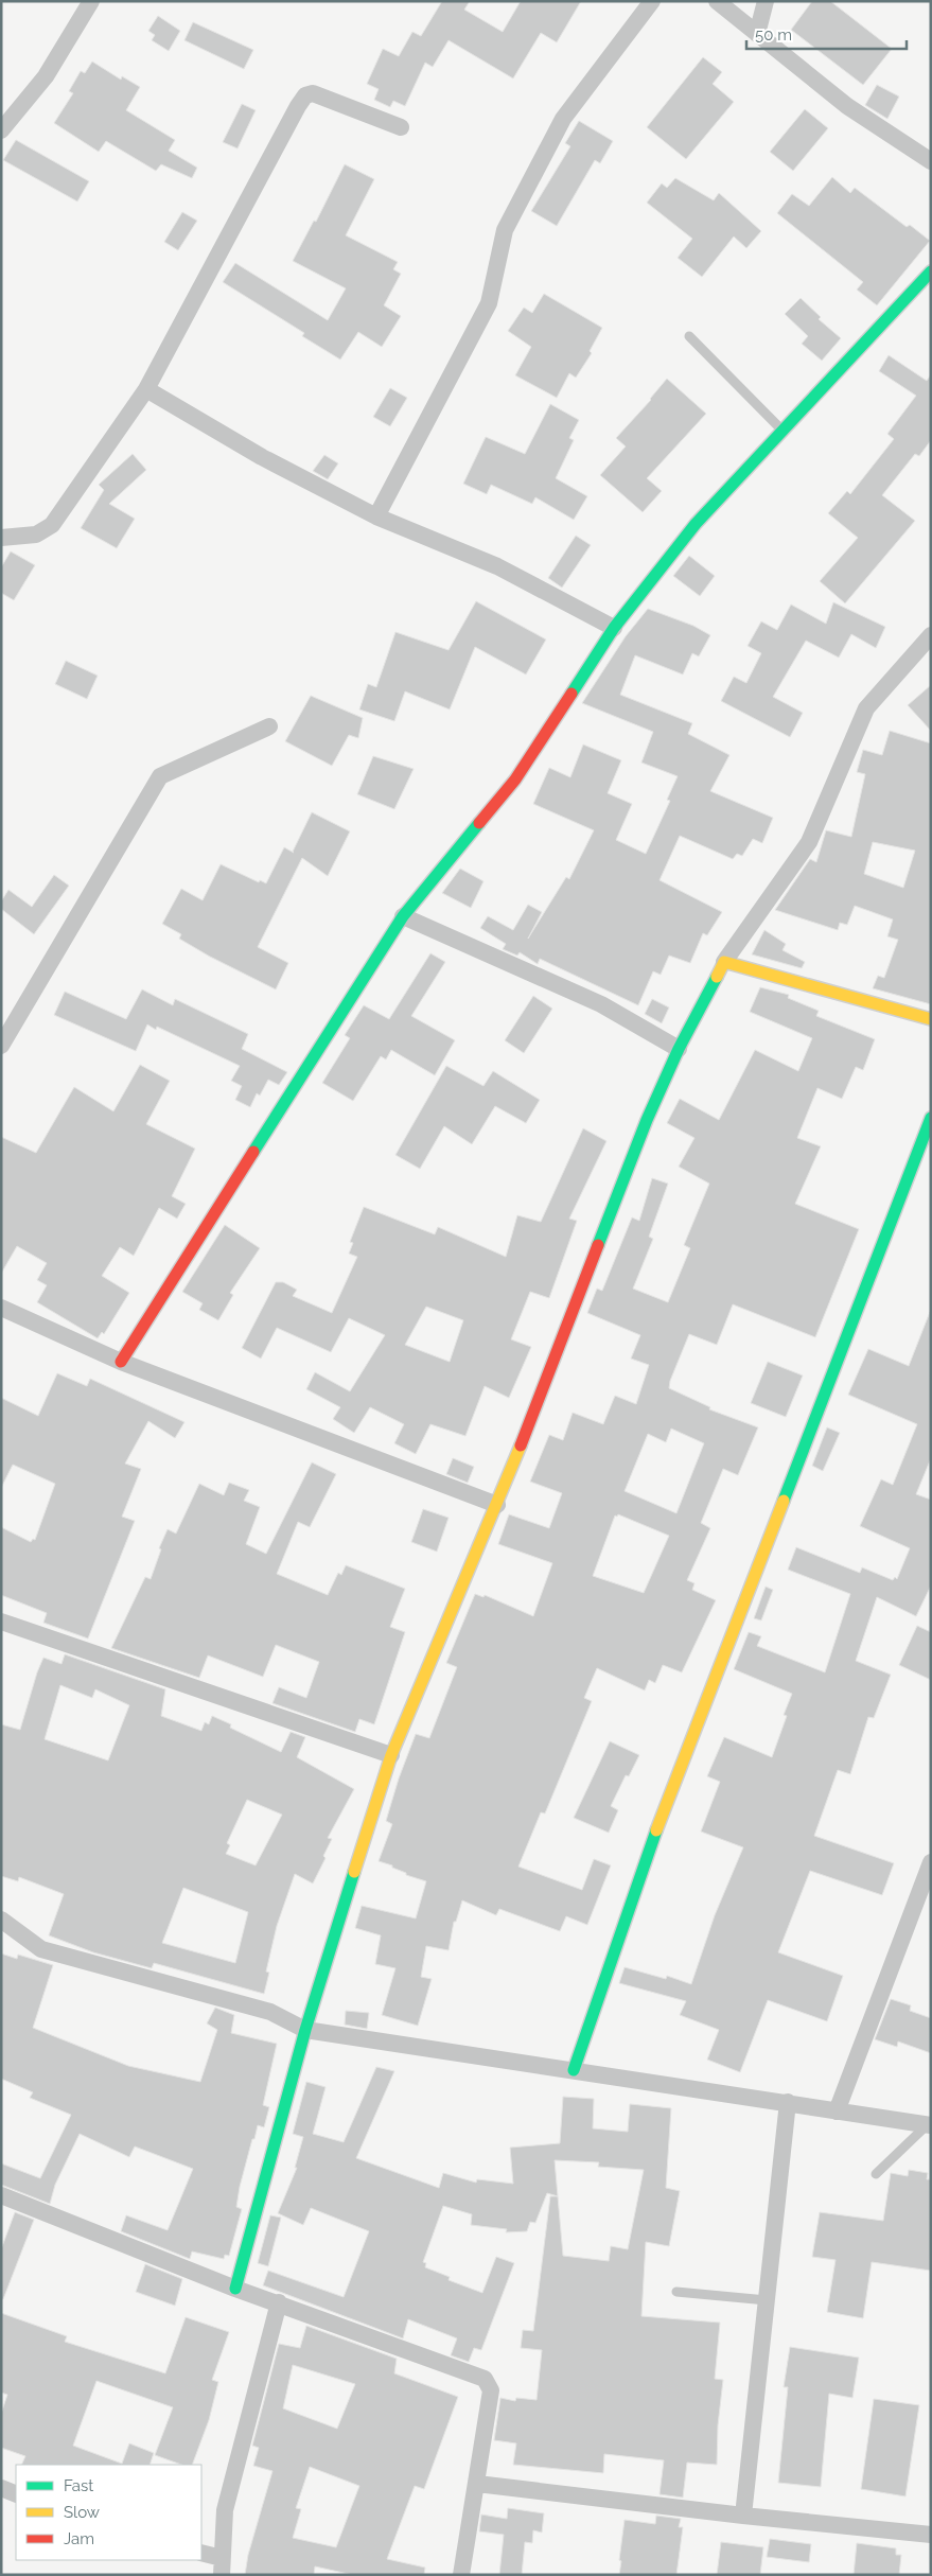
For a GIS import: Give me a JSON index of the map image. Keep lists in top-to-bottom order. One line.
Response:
{"legend":["Fast","Slow","Jam"],"scale_bar":"50 m"}
